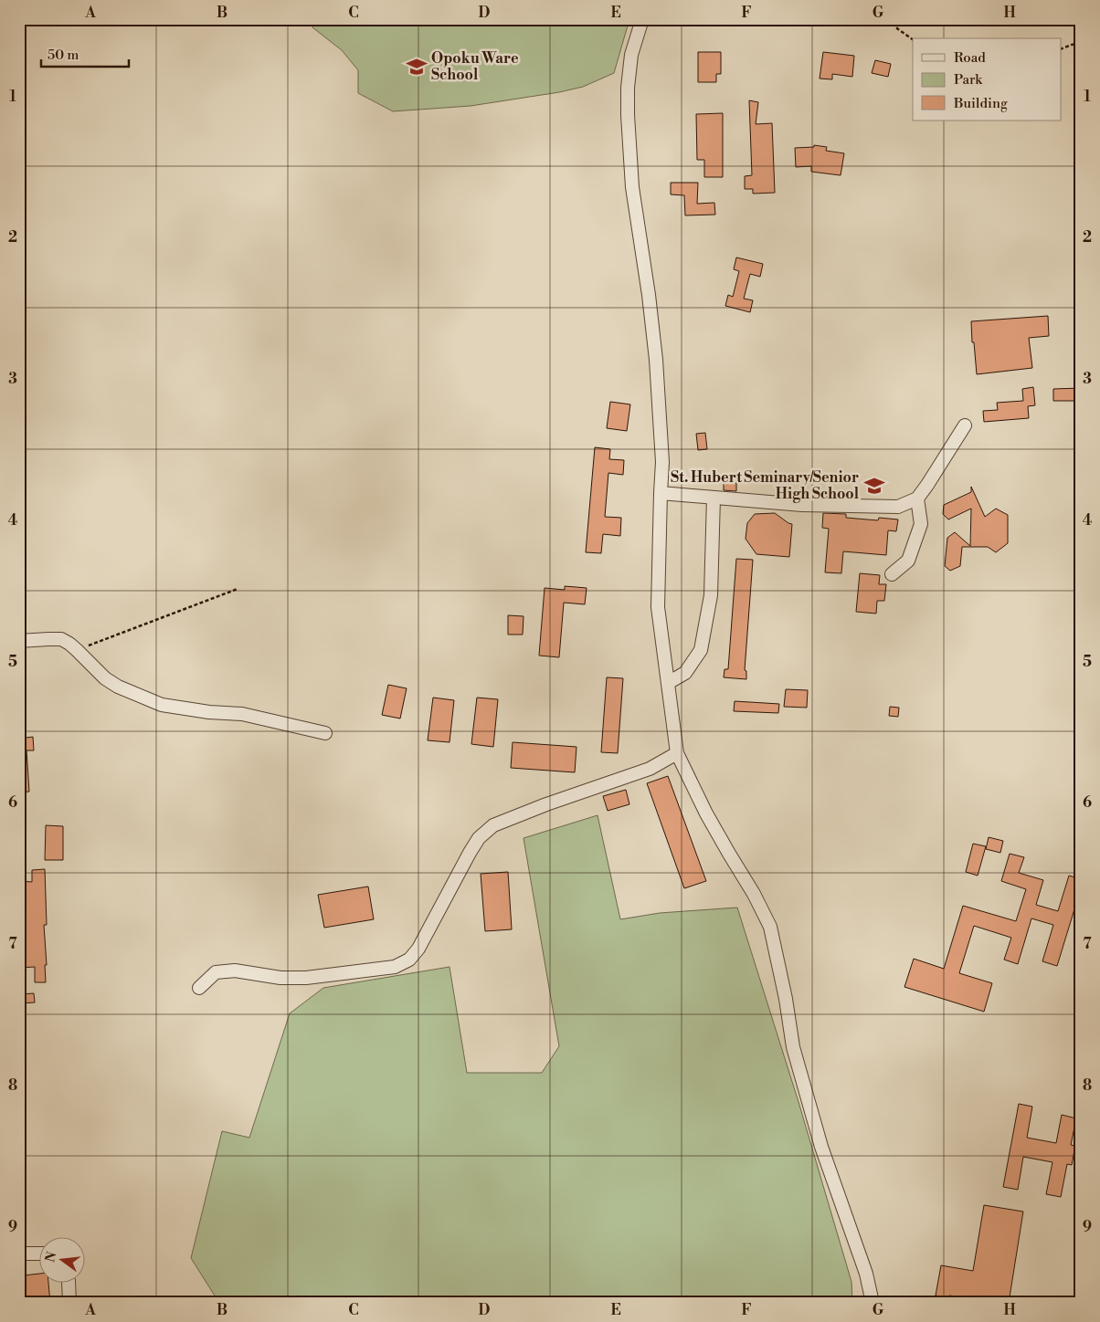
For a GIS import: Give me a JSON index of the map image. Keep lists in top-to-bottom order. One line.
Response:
{"places":{"school or university":["Opoku Ware School","St. Hubert Seminary/Senior High School"]},"legend":["Road","Park","Building"],"scale_bar":"50 m","north":"left","grid":{"columns":["A","B","C","D","E","F","G","H"],"rows":["1","2","3","4","5","6","7","8","9"]}}
